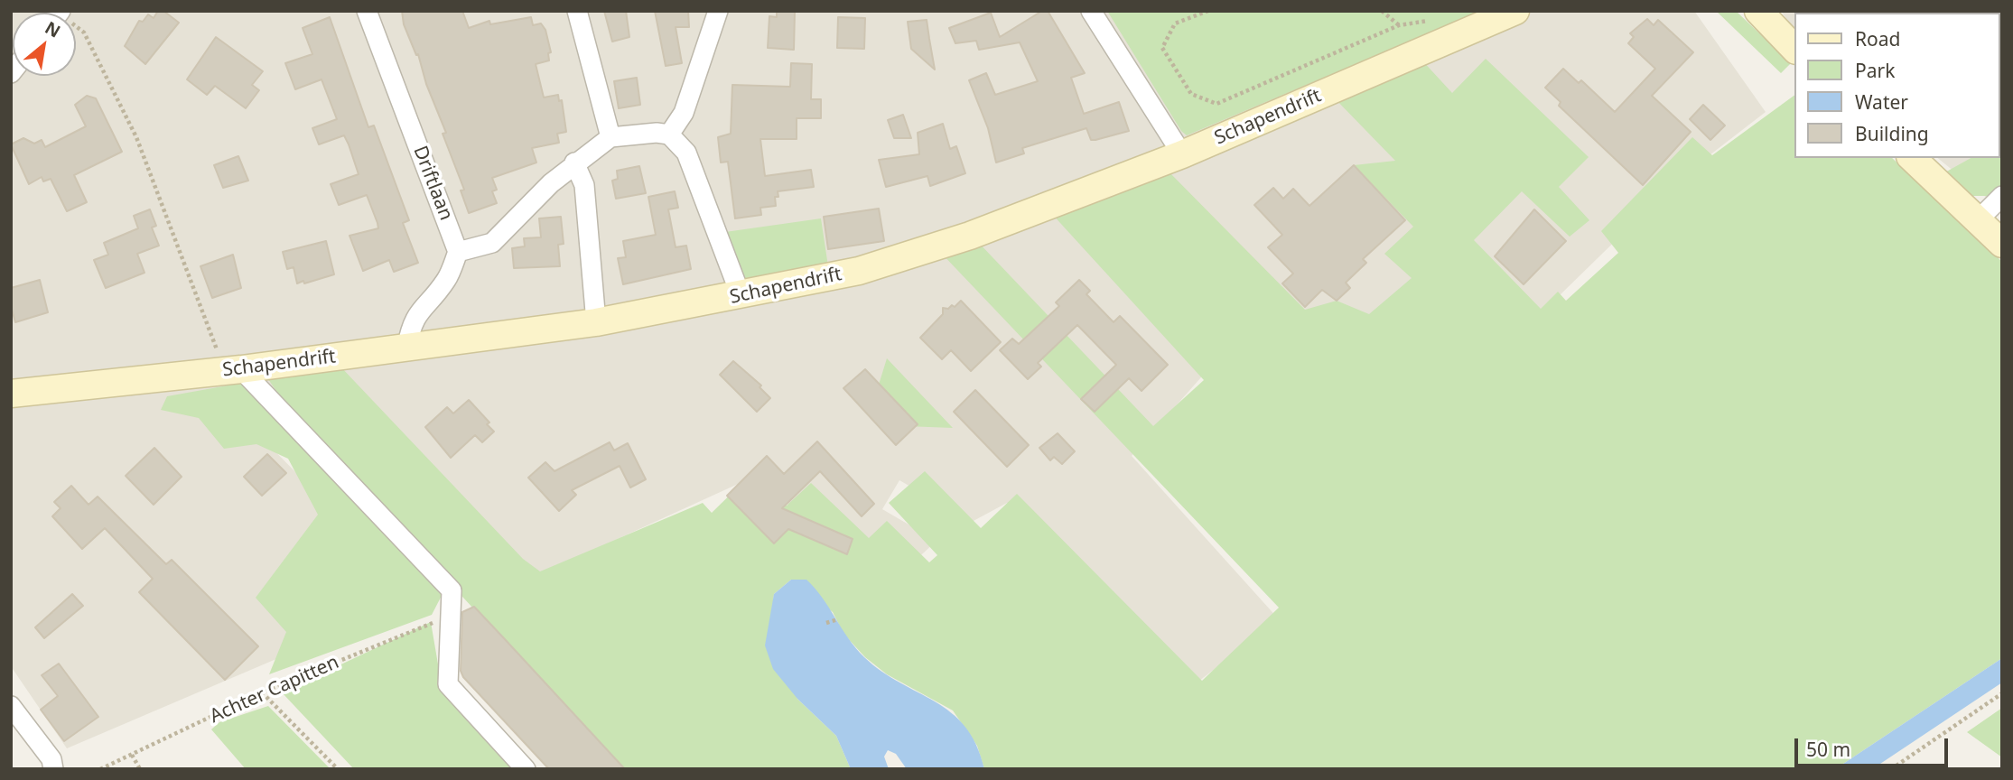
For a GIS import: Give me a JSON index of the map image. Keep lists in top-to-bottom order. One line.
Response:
{"streets":{"street":["Schapendrift","Driftlaan"],"path":["Achter Capitten"]},"legend":["Road","Park","Water","Building"],"scale_bar":"50 m","north":"top right"}
